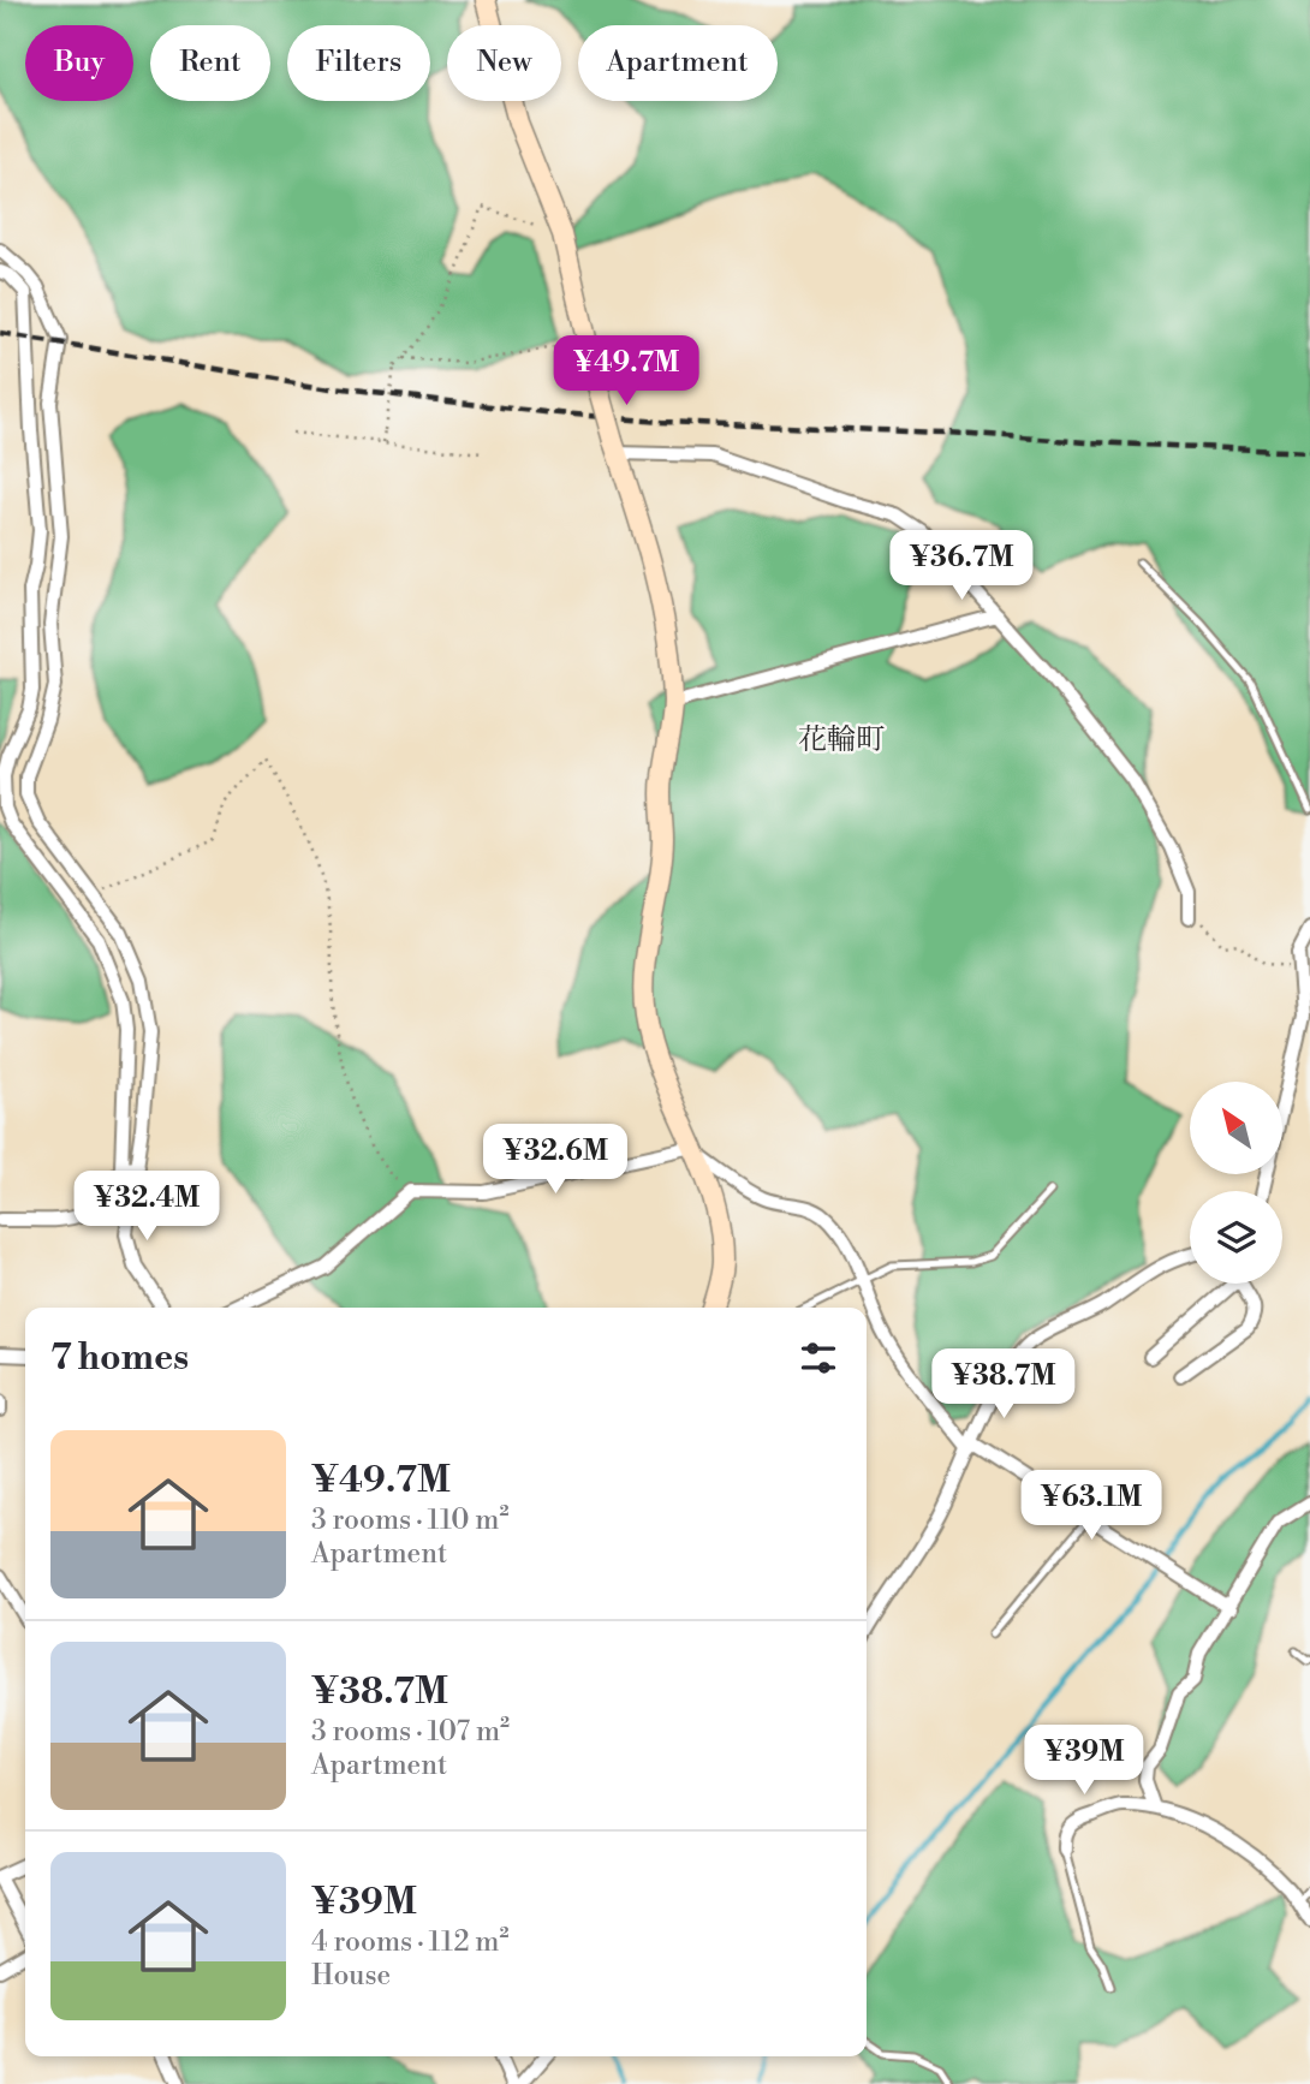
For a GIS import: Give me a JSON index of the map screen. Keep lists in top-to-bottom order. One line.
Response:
{"districts":["花輪町"],"north":"top left","page":{"chip":["Buy","Rent","Filters","New","Apartment"],"price":["¥49.7M","¥36.7M","¥32.6M","¥32.4M","¥38.7M","¥63.1M","¥39M"],"heading":"7 homes","list":[{"name":"¥49.7M","note":"3 rooms · 110 m² · Apartment"},{"name":"¥38.7M","note":"3 rooms · 107 m² · Apartment"},{"name":"¥39M","note":"4 rooms · 112 m² · House"}]}}
